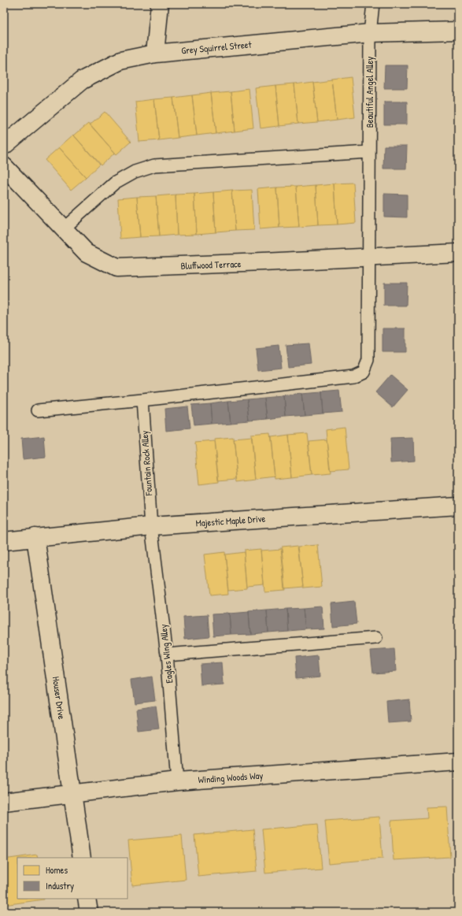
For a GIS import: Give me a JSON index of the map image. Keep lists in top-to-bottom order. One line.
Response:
{"streets":{"street":["Grey Squirrel Street","Bluffwood Terrace","Majestic Maple Drive","Houser Drive","Winding Woods Way"],"lane":["Beautiful Angel Alley","Fountain Rock Alley","Eagles Wing Alley"]},"crossings":[["Grey Squirrel Street","Beautiful Angel Alley"],["Beautiful Angel Alley","Bluffwood Terrace"],["Beautiful Angel Alley","Fountain Rock Alley"],["Fountain Rock Alley","Majestic Maple Drive"],["Fountain Rock Alley","Eagles Wing Alley"],["Majestic Maple Drive","Eagles Wing Alley"],["Majestic Maple Drive","Houser Drive"],["Eagles Wing Alley","Winding Woods Way"],["Houser Drive","Winding Woods Way"]],"legend":["Homes","Industry"]}
